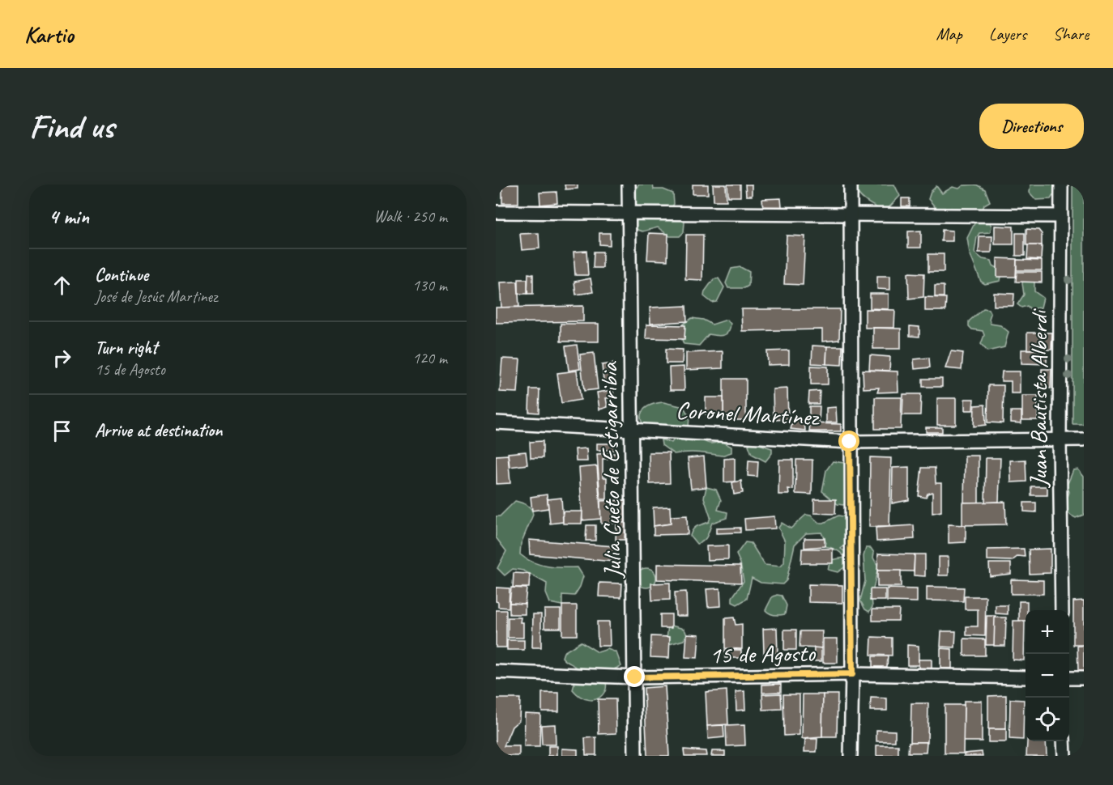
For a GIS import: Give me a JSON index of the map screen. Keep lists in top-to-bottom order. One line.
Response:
{"streets":{"street":["Juan Bautista Alberdi","Coronel Martínez","Julia Cuéto de Estigarribia","15 de Agosto"]},"crossings":[["Juan Bautista Alberdi","Coronel Martínez"],["Coronel Martínez","Julia Cuéto de Estigarribia"],["Julia Cuéto de Estigarribia","15 de Agosto"]],"page":{"header":"Kartio","nav":["Map","Layers","Share"],"buttons":"Directions","title":"Find us","heading":["4 min","Walk · 250 m"],"list":[["Continue","José de Jesús Martinez","130 m"],["Turn right","15 de Agosto","120 m"],"Arrive at destination"],"map_buttons":["+","−"]}}
